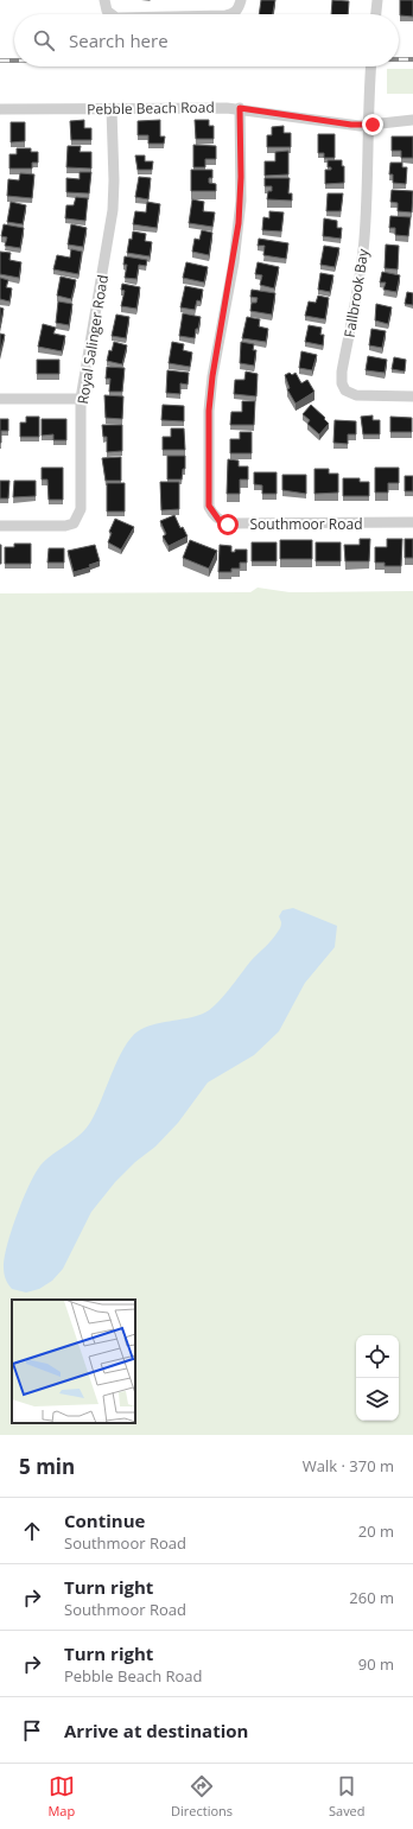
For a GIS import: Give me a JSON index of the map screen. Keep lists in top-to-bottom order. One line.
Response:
{"streets":{"street":["Pebble Beach Road","Fallbrook Bay","Royal Salinger Road","Southmoor Road"]},"crossings":[["Pebble Beach Road","Fallbrook Bay"],["Pebble Beach Road","Royal Salinger Road"],["Pebble Beach Road","Southmoor Road"]],"page":{"search":"Search here","heading":["5 min","Walk · 370 m"],"list":[["Continue","Southmoor Road","20 m"],["Turn right","Southmoor Road","260 m"],["Turn right","Pebble Beach Road","90 m"],"Arrive at destination"],"nav":["Map","Directions","Saved"]}}
